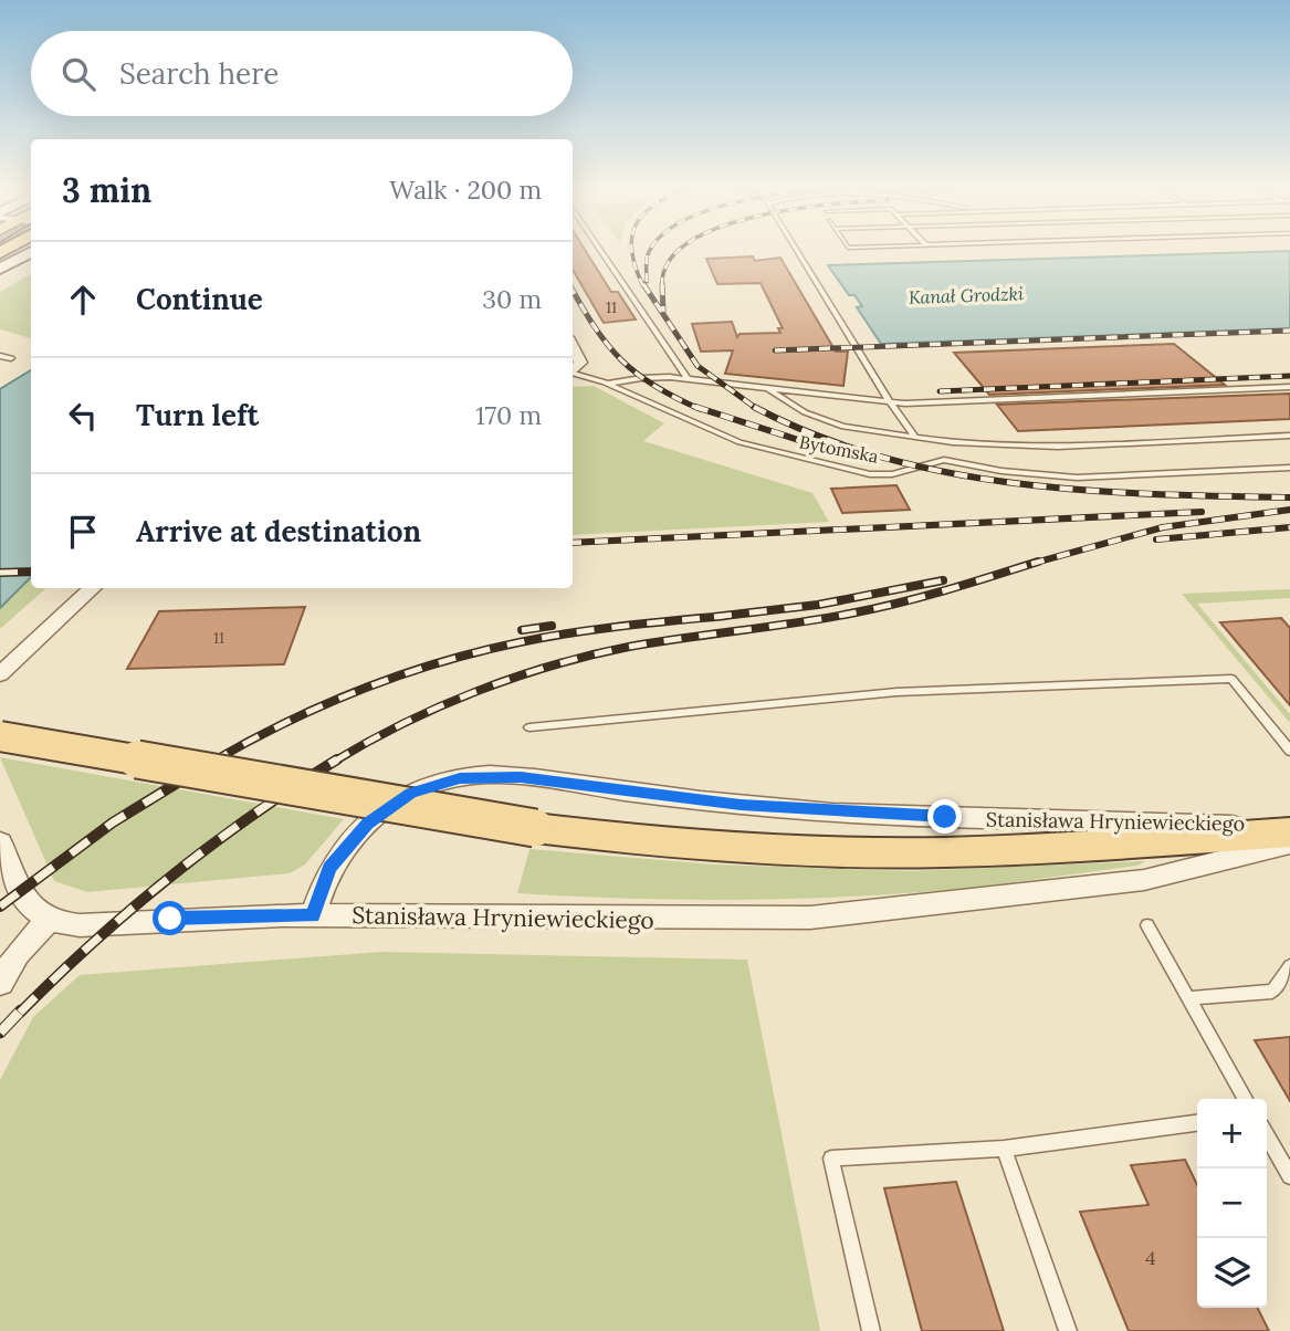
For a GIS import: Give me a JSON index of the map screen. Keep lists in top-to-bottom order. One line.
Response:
{"streets":{"street":["Bytomska","Stanisława Hryniewieckiego"]},"water":["Kanał Grodzki"],"house_numbers":["11","11","4"],"page":{"search":"Search here","heading":["3 min","Walk · 200 m"],"list":[["Continue","30 m"],["Turn left","170 m"],"Arrive at destination"],"map_buttons":["+","−"]}}
